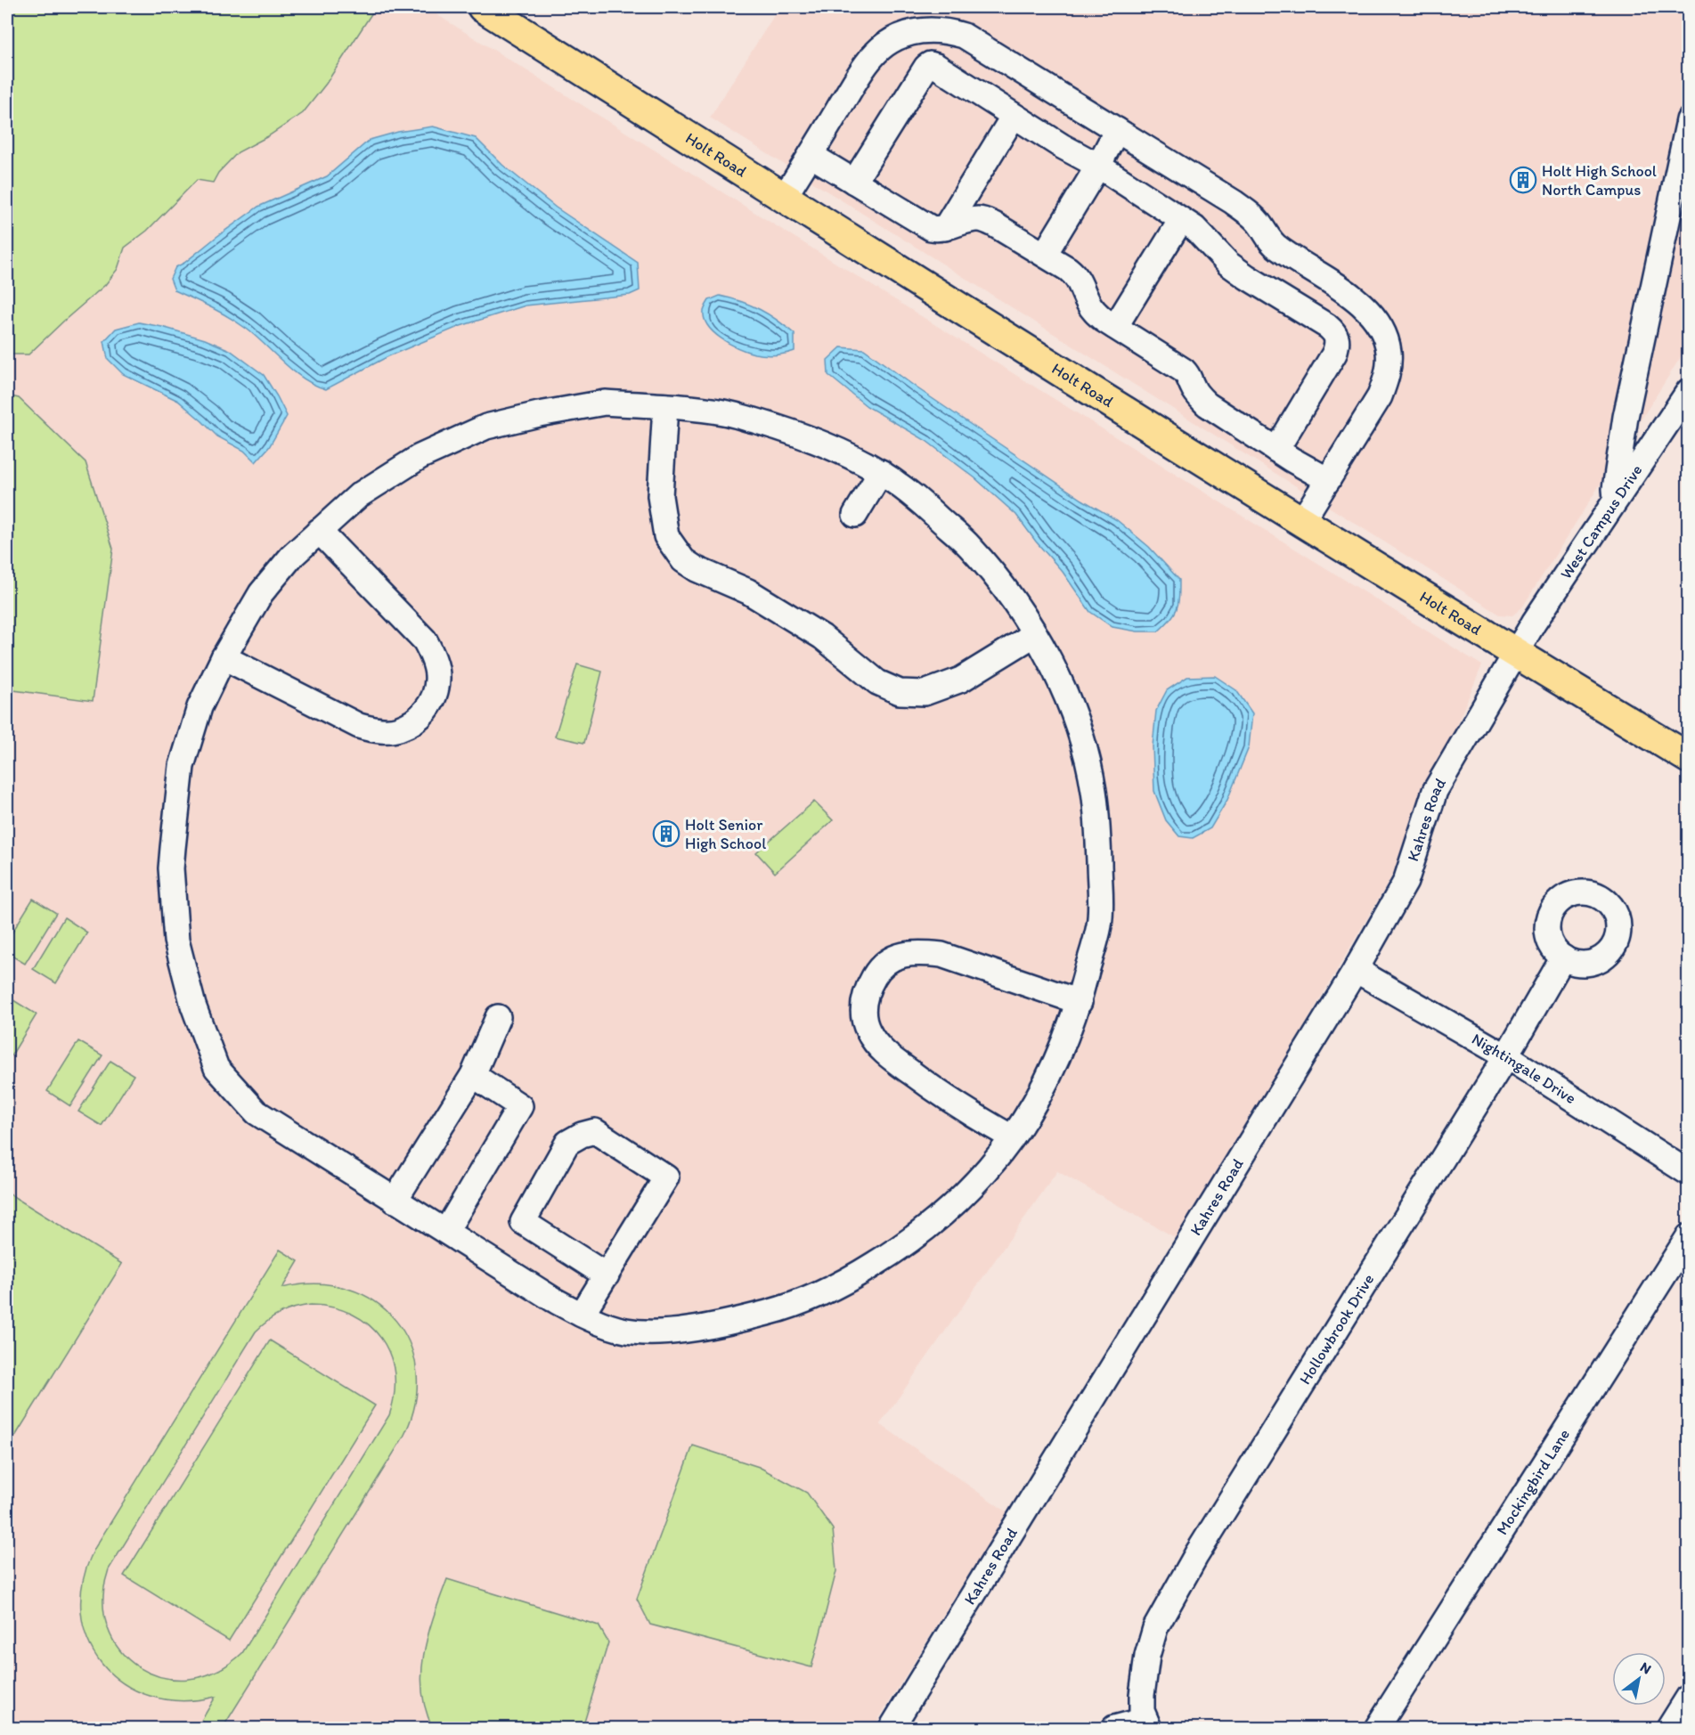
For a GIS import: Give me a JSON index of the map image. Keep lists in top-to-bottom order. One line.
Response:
{"streets":{"main road":["Holt Road"],"street":["West Campus Drive","Kahres Road","Nightingale Drive","Hollowbrook Drive","Mockingbird Lane"]},"crossings":[["Holt Road","West Campus Drive"],["Holt Road","Kahres Road"],["West Campus Drive","Kahres Road"],["Kahres Road","Nightingale Drive"],["Nightingale Drive","Hollowbrook Drive"]],"places":{"building":["Holt High School North Campus","Holt Senior High School"]},"north":"top right"}
